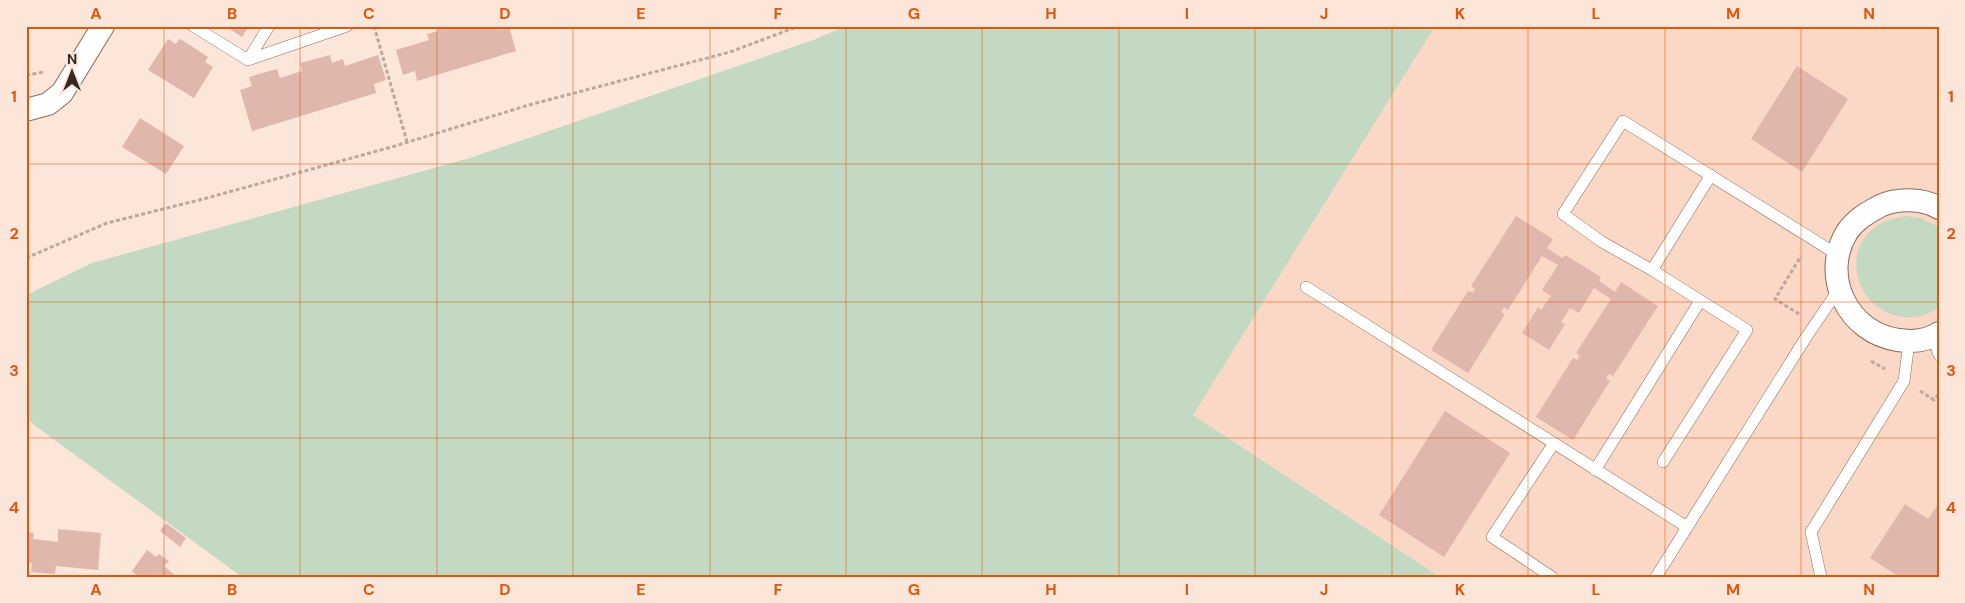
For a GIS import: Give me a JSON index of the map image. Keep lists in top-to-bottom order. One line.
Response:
{"north":"top","grid":{"columns":["A","B","C","D","E","F","G","H","I","J","K","L","M","N"],"rows":["1","2","3","4"]}}
